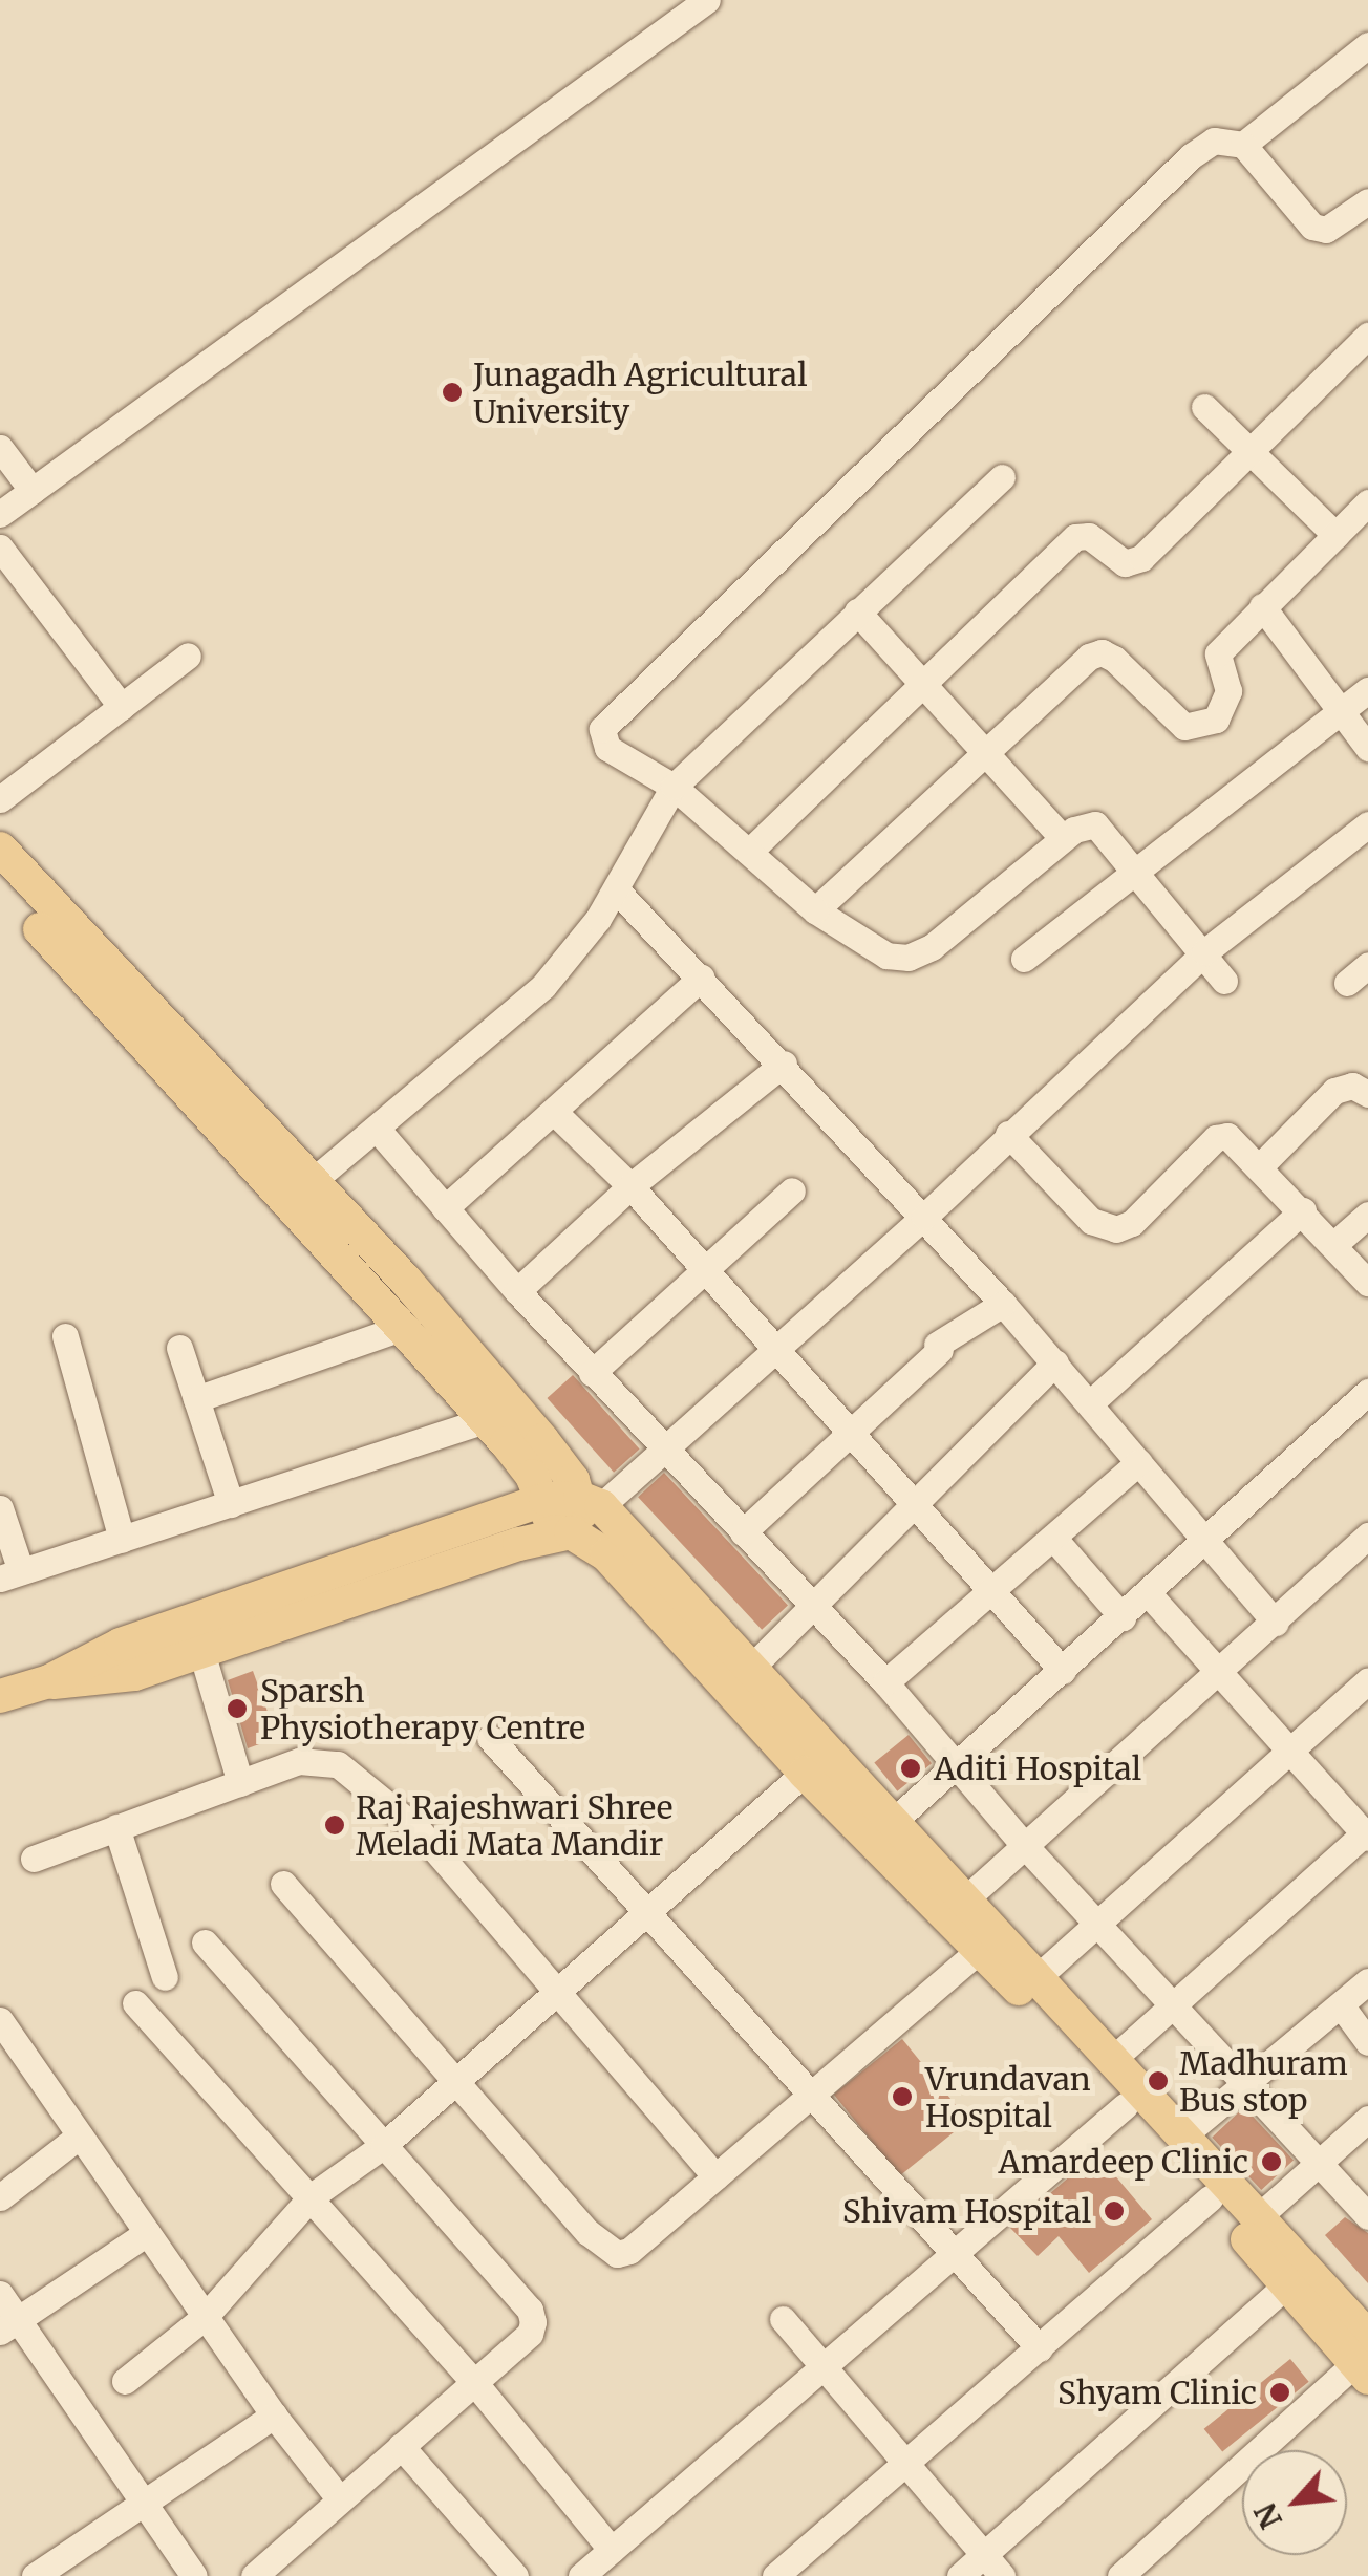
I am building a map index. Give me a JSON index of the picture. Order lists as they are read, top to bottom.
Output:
{
  "places": [
    "Junagadh Agricultural University",
    "Sparsh Physiotherapy Centre",
    "Aditi Hospital",
    "Raj Rajeshwari Shree Meladi Mata Mandir",
    "Madhuram Bus stop",
    "Vrundavan Hospital",
    "Amardeep Clinic",
    "Shivam Hospital",
    "Shyam Clinic"
  ],
  "north": "bottom left"
}
